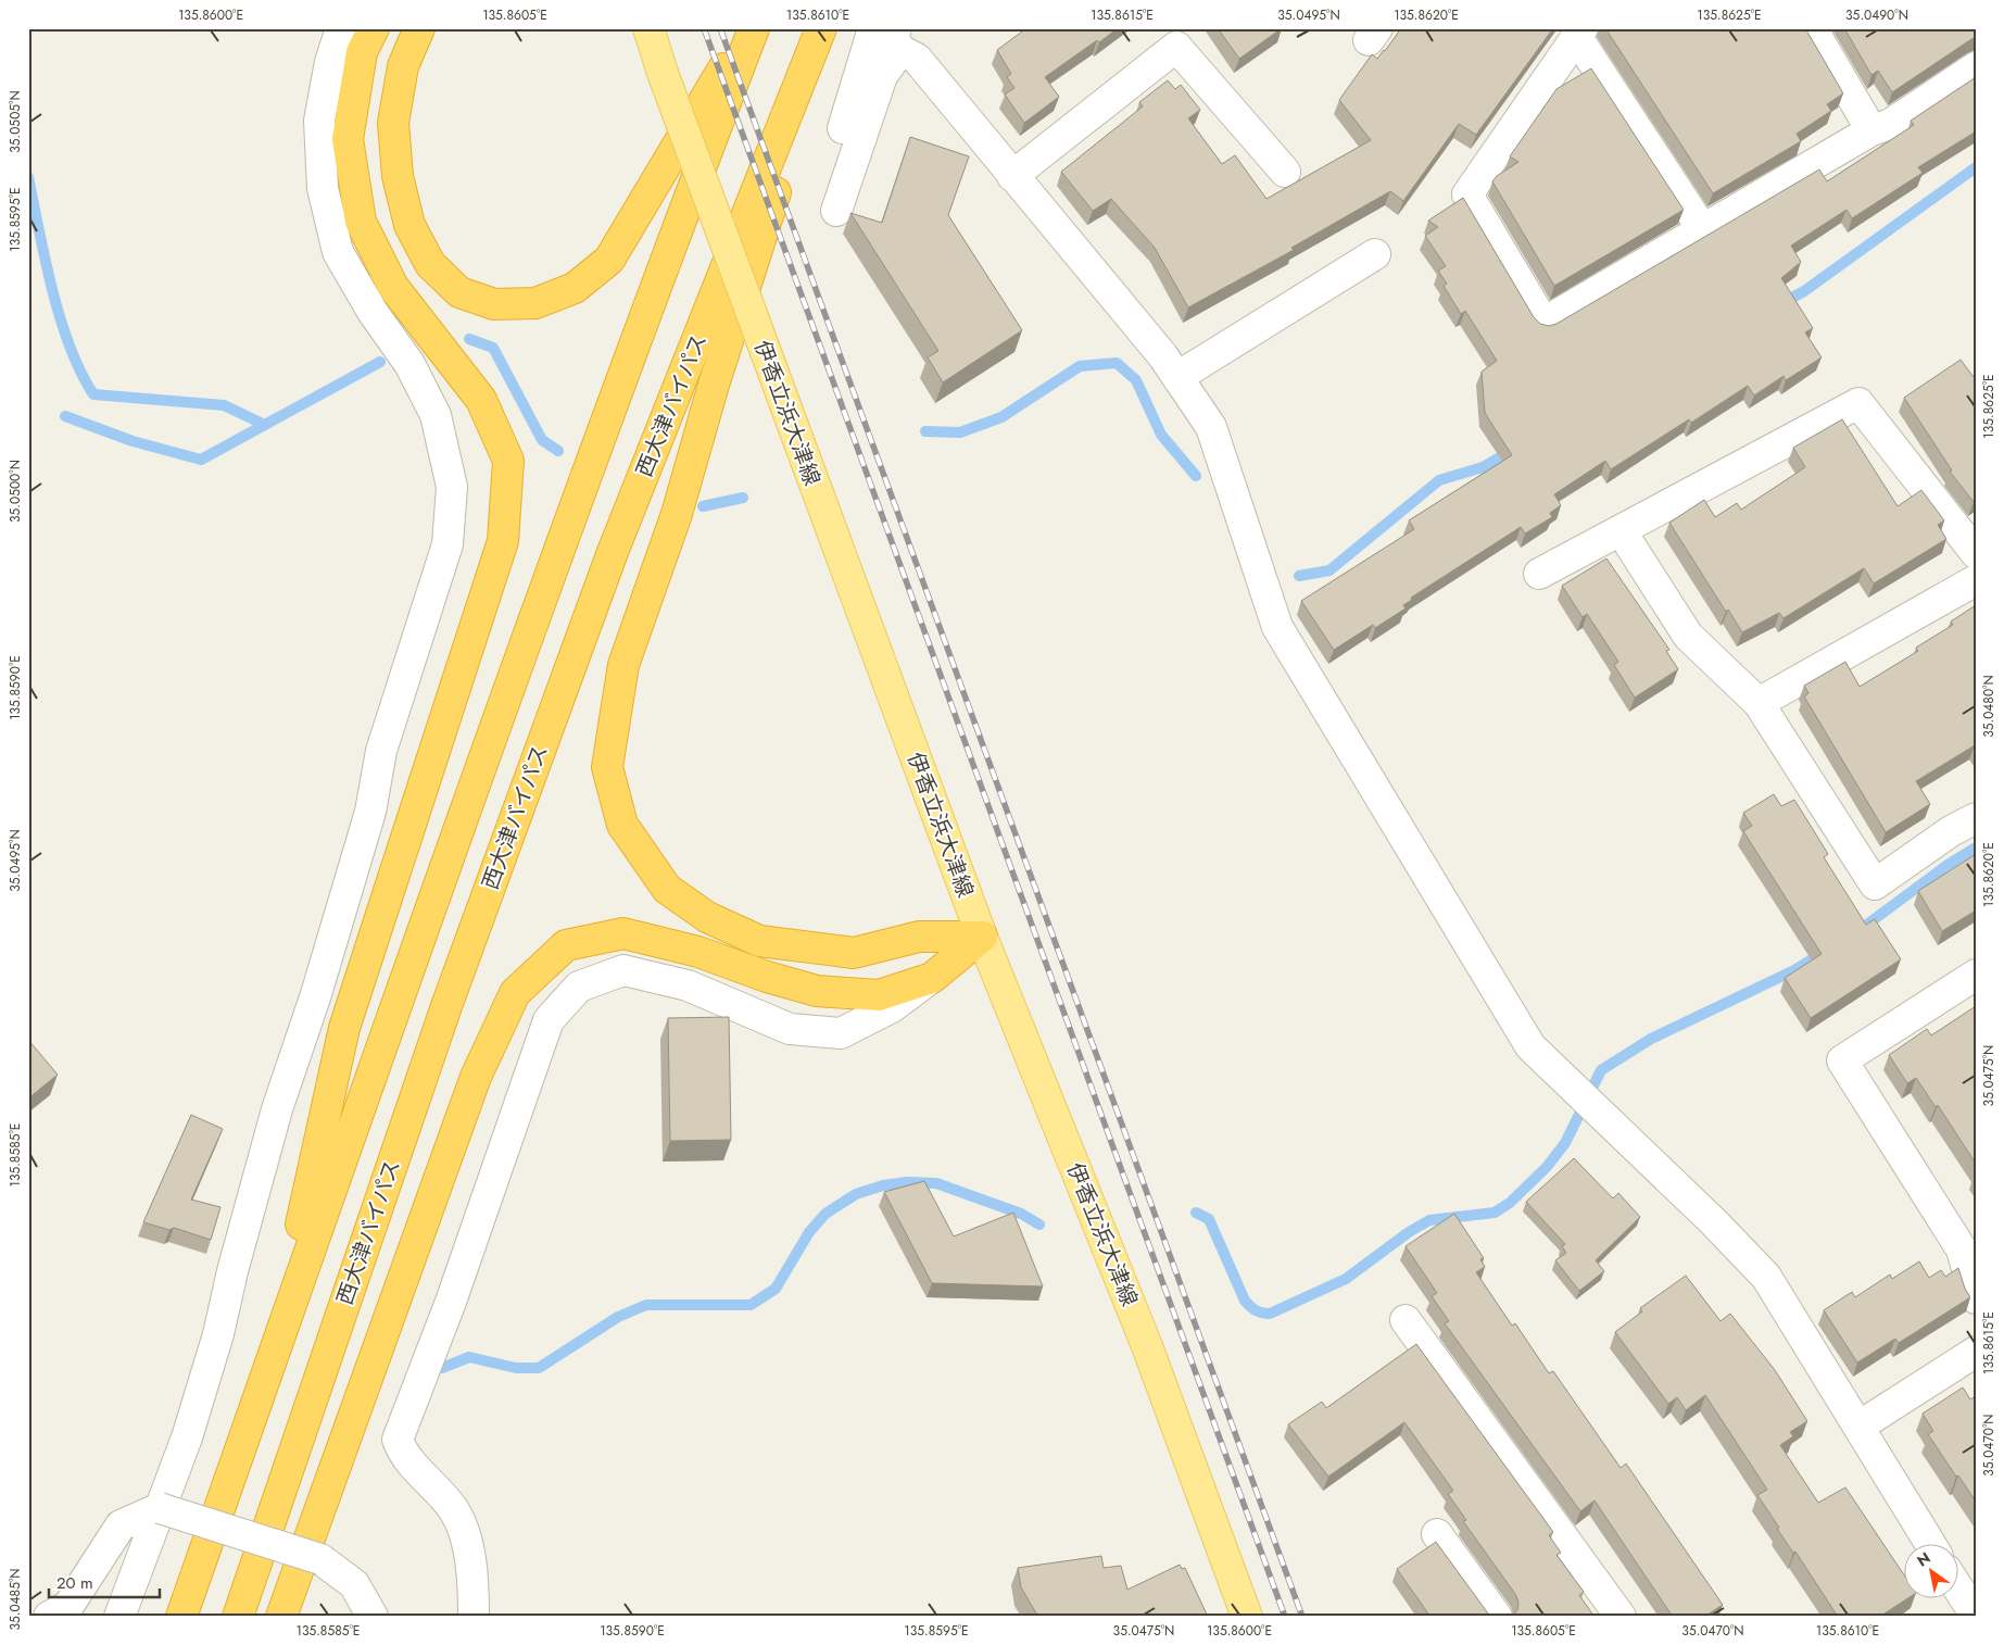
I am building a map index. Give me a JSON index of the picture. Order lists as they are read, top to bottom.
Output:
{
  "streets": {
    "highway": ["西大津バイパス"],
    "main road": ["伊香立浜大津線"]
  },
  "scale_bar": "20 m",
  "north": "top left",
  "coordinates": [
    "135.8600°E",
    "135.8605°E",
    "135.8610°E",
    "135.8615°E",
    "35.0495°N",
    "135.8620°E",
    "135.8625°E",
    "35.0490°N",
    "35.0505°N",
    "135.8595°E",
    "35.0500°N",
    "135.8590°E",
    "35.0480°N",
    "35.0475°N",
    "135.8585°E",
    "35.0470°N",
    "35.0485°N"
  ]
}
